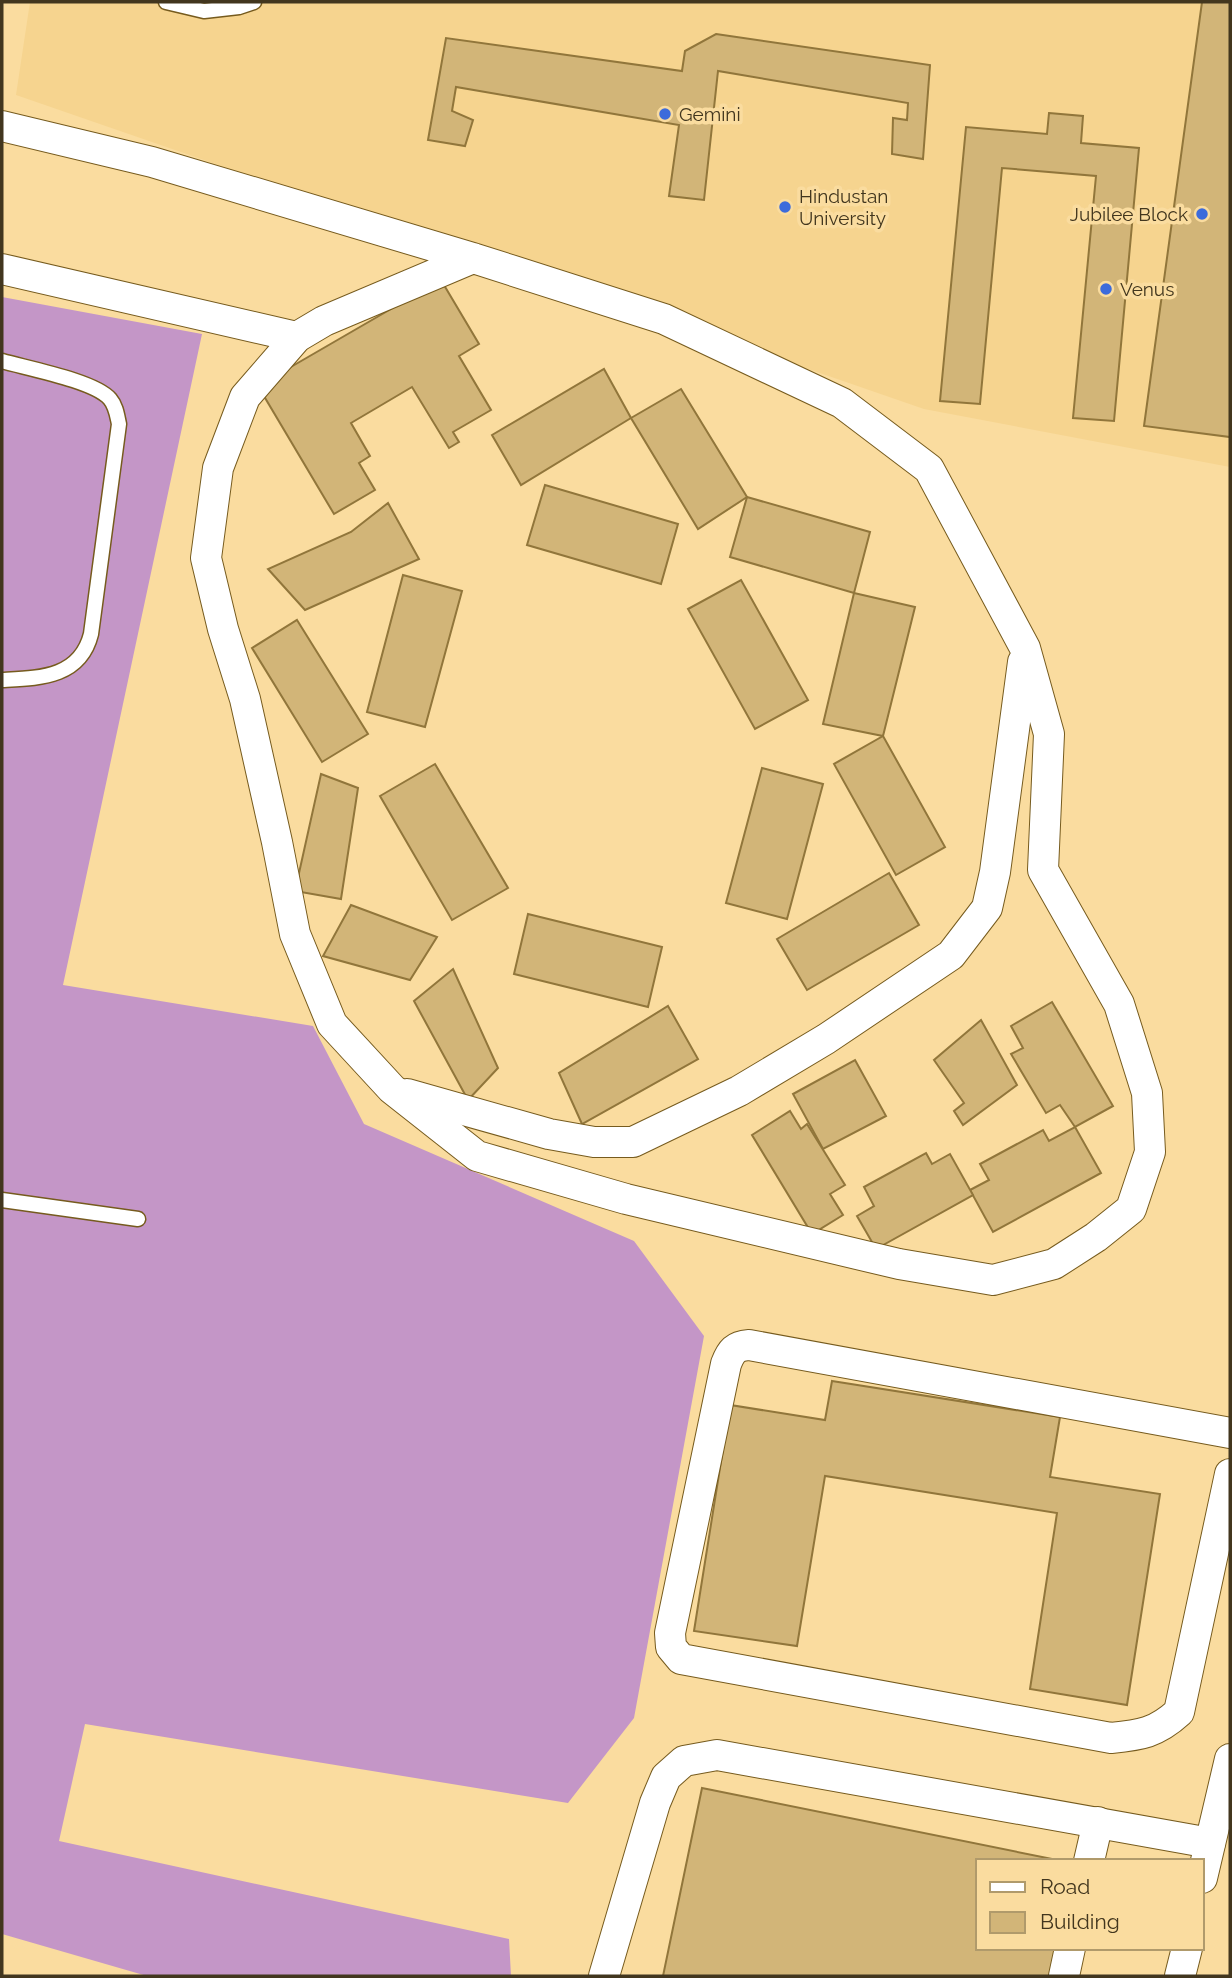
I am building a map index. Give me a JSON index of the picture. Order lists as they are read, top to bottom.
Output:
{
  "places": [
    "Gemini",
    "Hindustan University",
    "Jubilee Block",
    "Venus"
  ],
  "legend": ["Road", "Building"]
}
